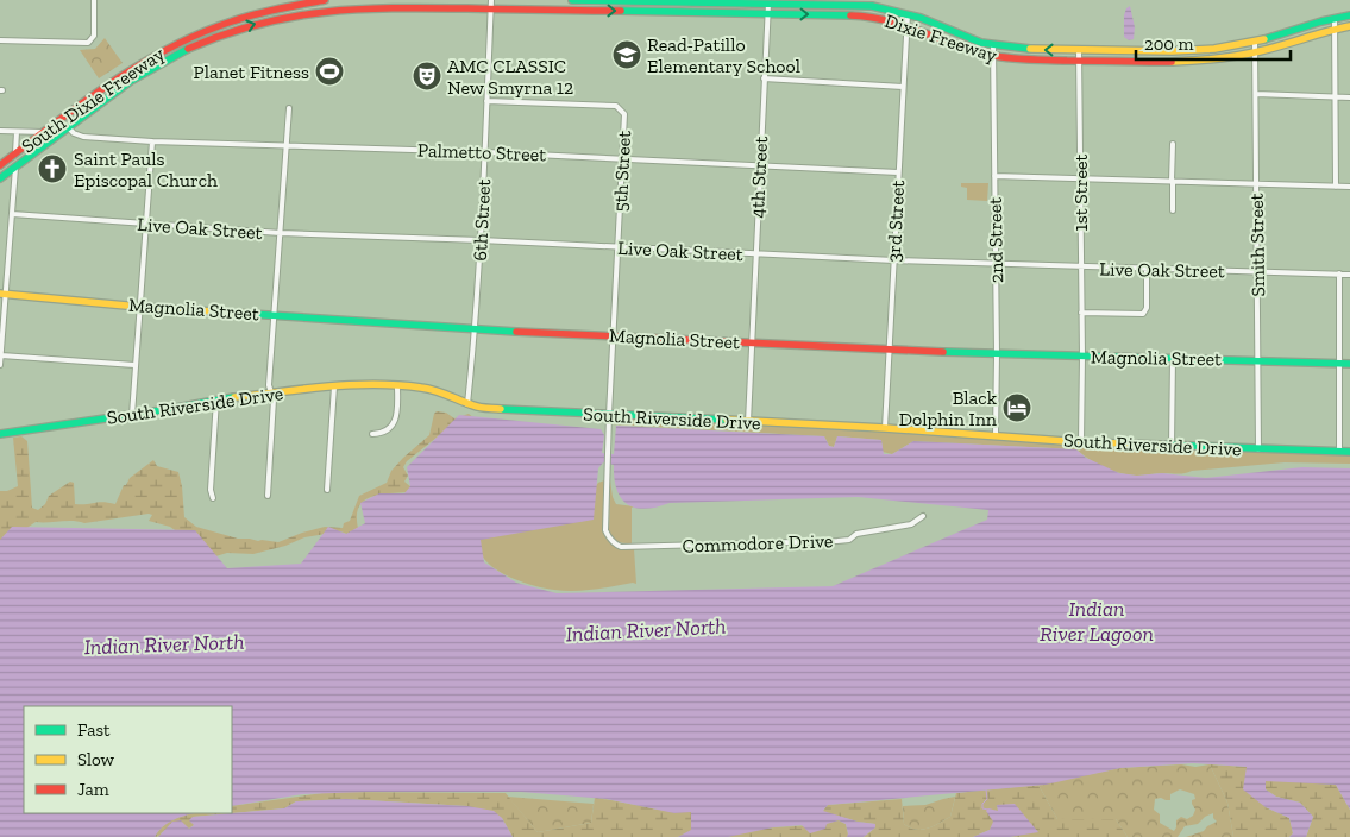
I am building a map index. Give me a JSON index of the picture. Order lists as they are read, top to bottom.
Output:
{
  "streets": {
    "street": [
      "Dixie Freeway",
      "South Dixie Freeway",
      "Palmetto Street",
      "5th Street",
      "4th Street",
      "1st Street",
      "6th Street",
      "3rd Street",
      "Live Oak Street",
      "2nd Street",
      "Smith Street",
      "Magnolia Street",
      "South Riverside Drive",
      "Commodore Drive"
    ]
  },
  "crossings": [
    ["Dixie Freeway", "South Dixie Freeway"],
    ["Dixie Freeway", "4th Street"],
    ["Dixie Freeway", "1st Street"],
    ["Dixie Freeway", "6th Street"],
    ["Dixie Freeway", "3rd Street"],
    ["Dixie Freeway", "2nd Street"],
    ["Dixie Freeway", "Smith Street"],
    ["South Dixie Freeway", "Palmetto Street"],
    ["South Dixie Freeway", "6th Street"],
    ["Palmetto Street", "5th Street"],
    ["Palmetto Street", "4th Street"],
    ["Palmetto Street", "6th Street"],
    ["Palmetto Street", "3rd Street"],
    ["5th Street", "6th Street"],
    ["5th Street", "Live Oak Street"],
    ["5th Street", "Magnolia Street"],
    ["5th Street", "South Riverside Drive"],
    ["5th Street", "Commodore Drive"],
    ["4th Street", "Live Oak Street"],
    ["4th Street", "Magnolia Street"],
    ["4th Street", "South Riverside Drive"],
    ["1st Street", "Live Oak Street"],
    ["1st Street", "Magnolia Street"],
    ["1st Street", "South Riverside Drive"],
    ["6th Street", "Live Oak Street"],
    ["6th Street", "Magnolia Street"],
    ["6th Street", "South Riverside Drive"],
    ["3rd Street", "Live Oak Street"],
    ["3rd Street", "Magnolia Street"],
    ["3rd Street", "South Riverside Drive"],
    ["Live Oak Street", "2nd Street"],
    ["Live Oak Street", "Smith Street"],
    ["2nd Street", "Magnolia Street"],
    ["2nd Street", "South Riverside Drive"],
    ["Smith Street", "Magnolia Street"],
    ["Smith Street", "South Riverside Drive"]
  ],
  "water": ["Indian River Lagoon", "Indian River North"],
  "places": {
    "school or university": ["Read-Patillo Elementary School"],
    "sports": ["Planet Fitness"],
    "theatre": ["AMC CLASSIC New Smyrna 12"],
    "church": ["Saint Pauls Episcopal Church"],
    "hotel": ["Black Dolphin Inn"]
  },
  "legend": ["Fast", "Slow", "Jam"],
  "scale_bar": "200 m"
}
